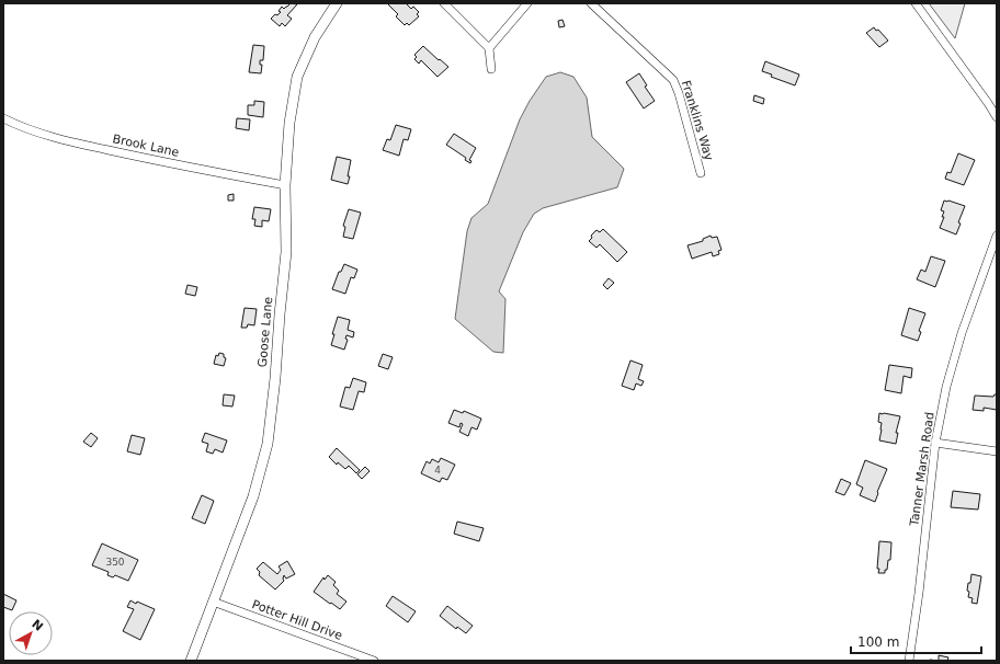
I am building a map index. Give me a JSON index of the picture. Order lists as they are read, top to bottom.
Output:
{
  "streets": {
    "street": [
      "Franklins Way",
      "Brook Lane",
      "Goose Lane",
      "Tanner Marsh Road",
      "Potter Hill Drive"
    ]
  },
  "crossings": [
    ["Brook Lane", "Goose Lane"],
    ["Goose Lane", "Potter Hill Drive"]
  ],
  "house_numbers": ["4", "350"],
  "scale_bar": "100 m",
  "north": "top right"
}
